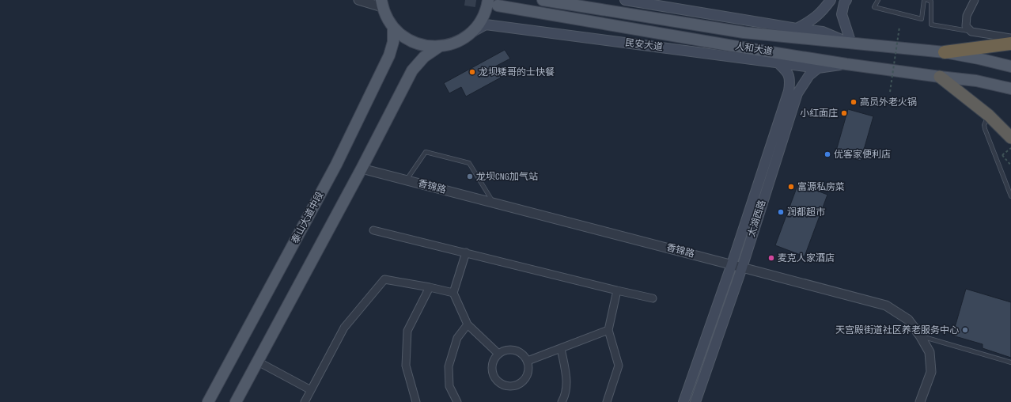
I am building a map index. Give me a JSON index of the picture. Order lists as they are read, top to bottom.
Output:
{
  "streets": {
    "main road": [
      "民安大道",
      "人和大道",
      "泰山大道中段",
      "太湖西路"
    ],
    "street": ["香锦路"]
  },
  "crossings": [
    ["民安大道", "太湖西路"],
    ["香锦路", "太湖西路"]
  ],
  "places": [
    "龙坝矮哥的士快餐",
    "高员外老火锅",
    "小红面庄",
    "优客家便利店",
    "龙坝CNG加气站",
    "富源私房菜",
    "润都超市",
    "麦克人家酒店",
    "天宫殿街道社区养老服务中心"
  ]
}
